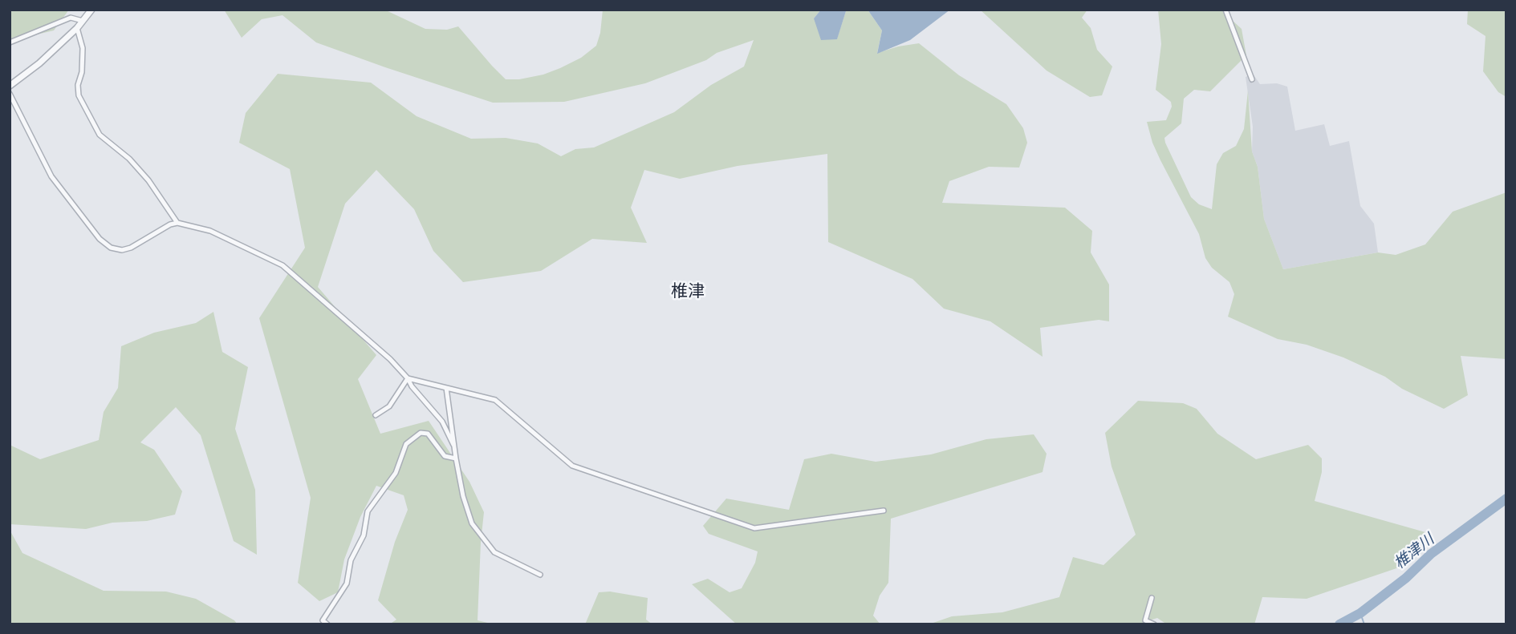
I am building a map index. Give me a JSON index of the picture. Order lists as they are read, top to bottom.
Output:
{
  "districts": ["椎津"],
  "water": ["椎津川"]
}
